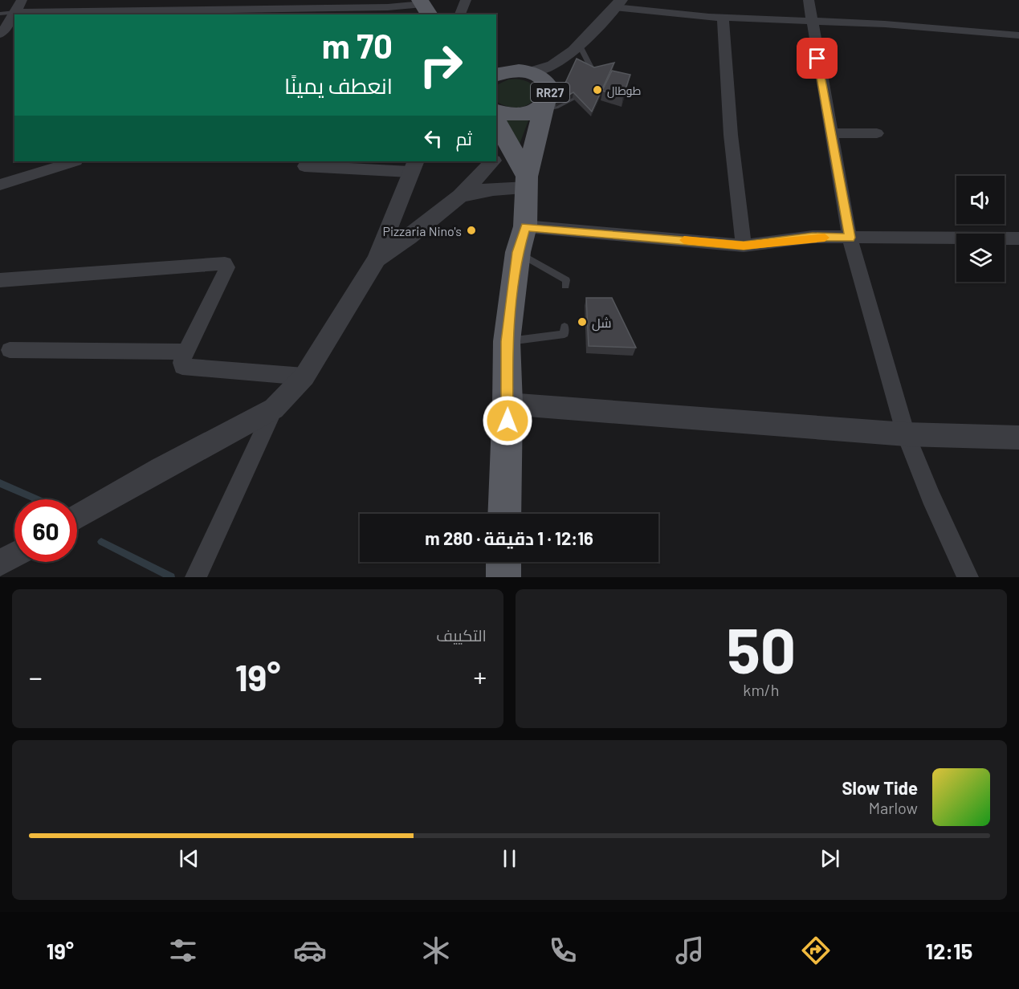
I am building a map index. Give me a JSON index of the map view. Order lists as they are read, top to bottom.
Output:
{
  "streets": {
    "main road": ["RR27"]
  },
  "places": ["طوطال", "Pizzaria Nino's", "شل"],
  "page": {
    "turn": ["70 m", "انعطف يمينًا"],
    "then": "ثم",
    "limit": "60",
    "trip": "12:16 · 1 دقيقة · 280 m",
    "tile": [
      ["50", "km/h"],
      "التكييف"
    ],
    "heat": ["−", "19°", "+"],
    "song": ["Slow Tide", "Marlow"],
    "tabs": ["12:15", "19°"]
  }
}
